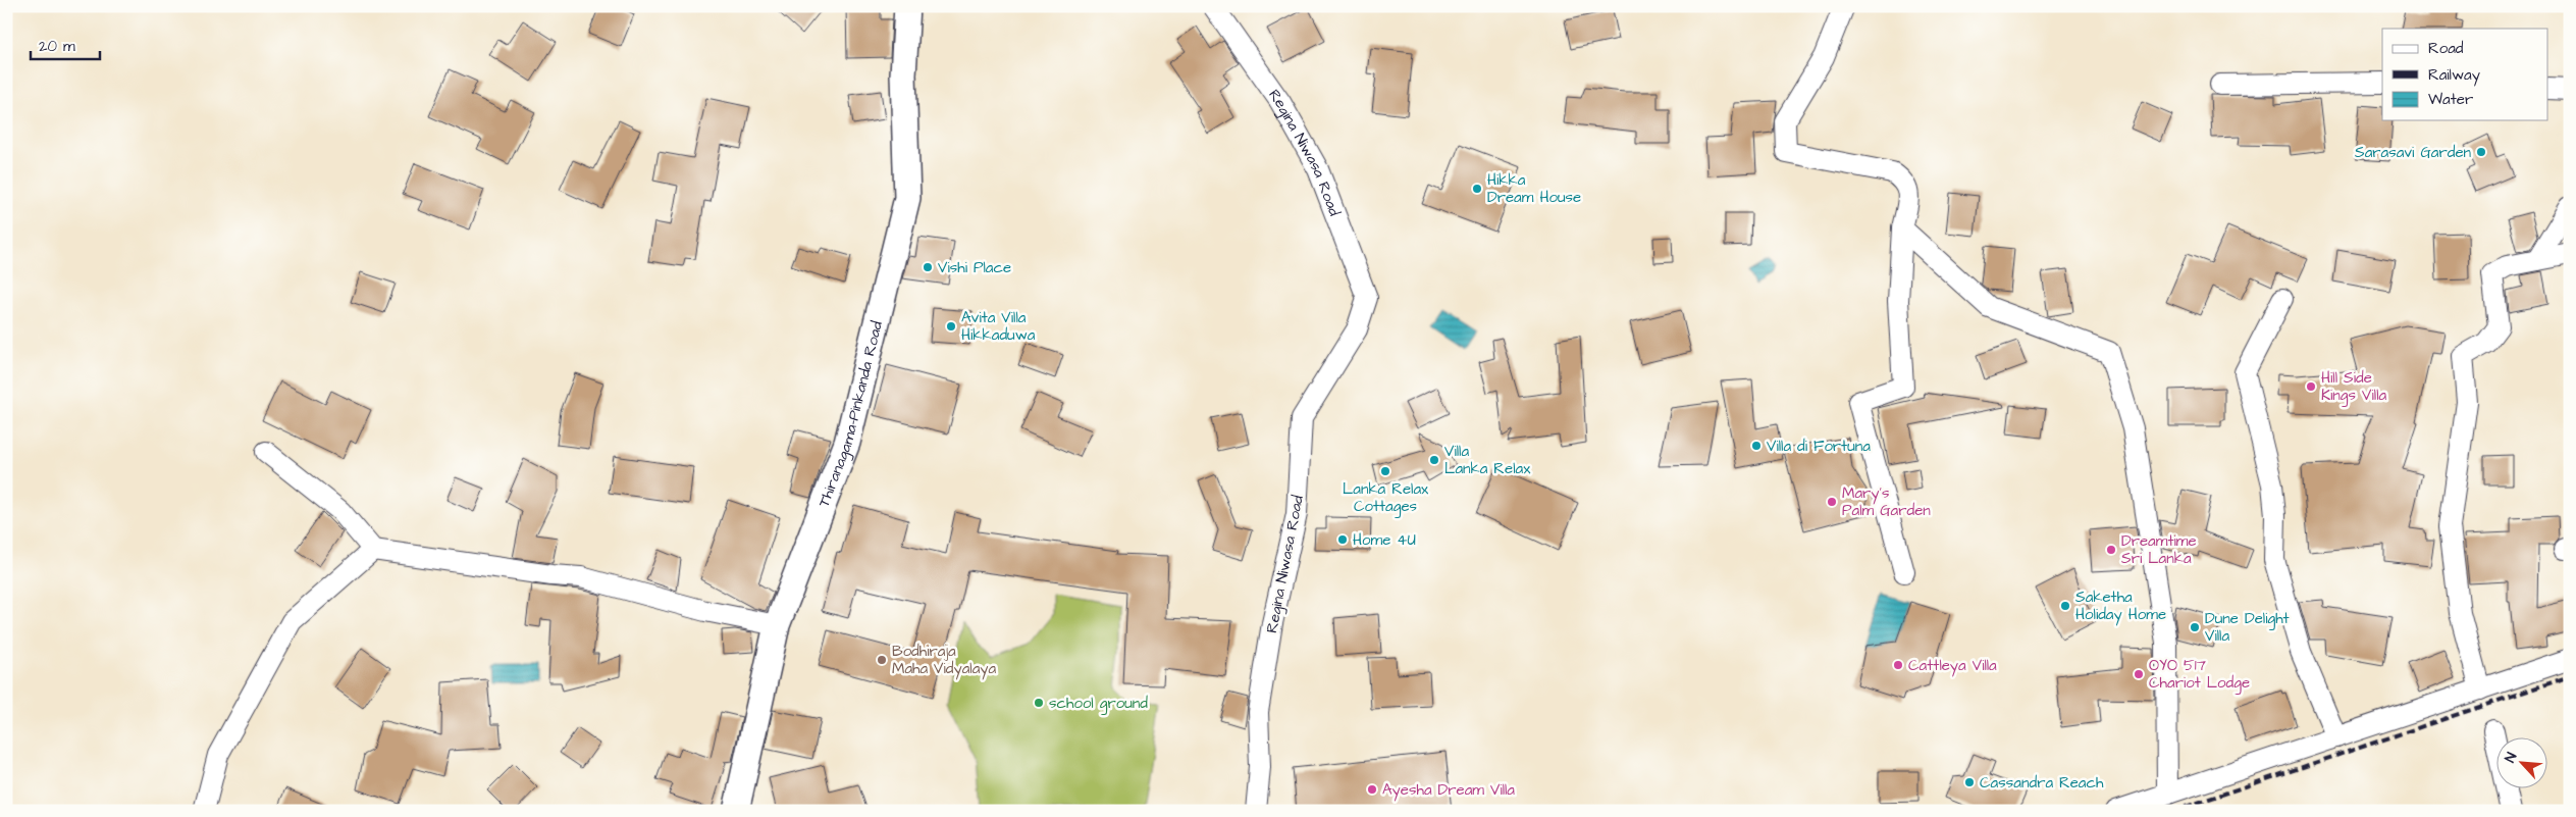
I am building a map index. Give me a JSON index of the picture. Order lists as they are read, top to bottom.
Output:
{
  "streets": {
    "street": ["Regina Niwasa Road", "Thiranagama-Pinkanda Road"]
  },
  "places": [
    "Sarasavi Garden",
    "Hikka Dream House",
    "Vishi Place",
    "Avita Villa Hikkaduwa",
    "Hill Side Kings Villa",
    "Villa di Fortuna",
    "Villa Lanka Relax",
    "Lanka Relax Cottages",
    "Mary's Palm Garden",
    "Home 4U",
    "Dreamtime Sri Lanka",
    "Saketha Holiday Home",
    "Dune Delight Villa",
    "Bodhiraja Maha Vidyalaya",
    "Cattleya Villa",
    "OYO 517 Chariot Lodge",
    "school ground",
    "Cassandra Reach",
    "Ayesha Dream Villa"
  ],
  "legend": ["Road", "Railway", "Water"],
  "scale_bar": "20 m",
  "north": "top left"
}
